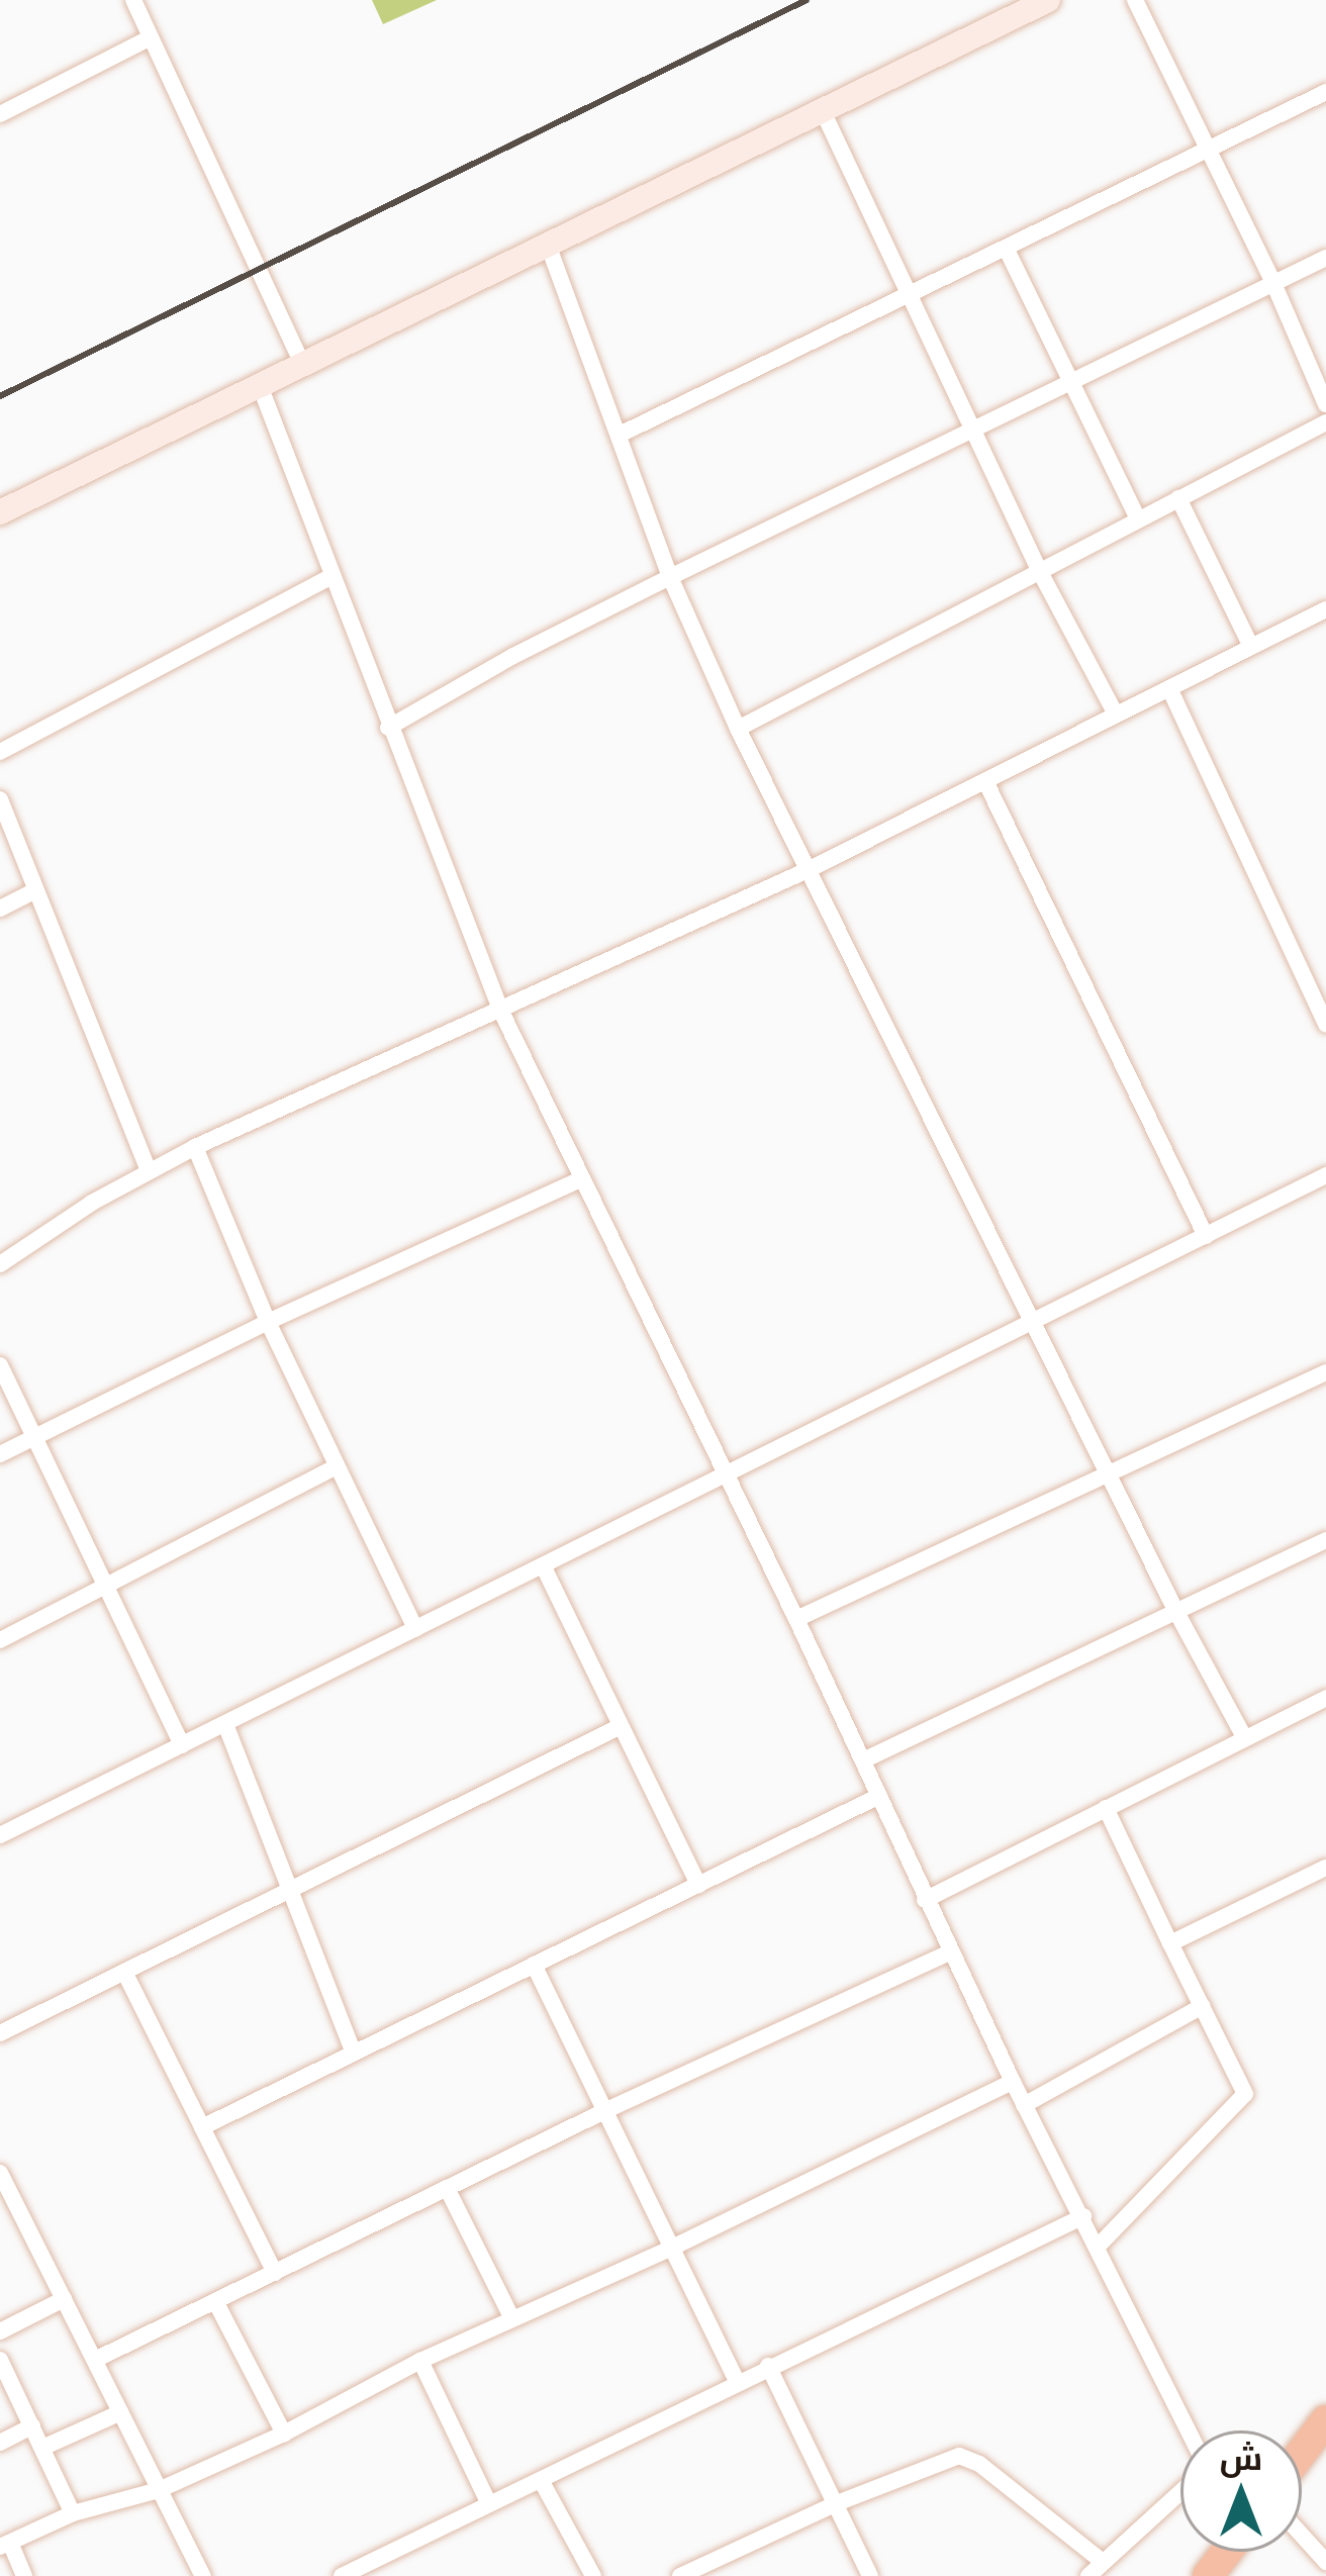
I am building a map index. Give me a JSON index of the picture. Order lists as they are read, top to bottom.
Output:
{
  "north": "top"
}
